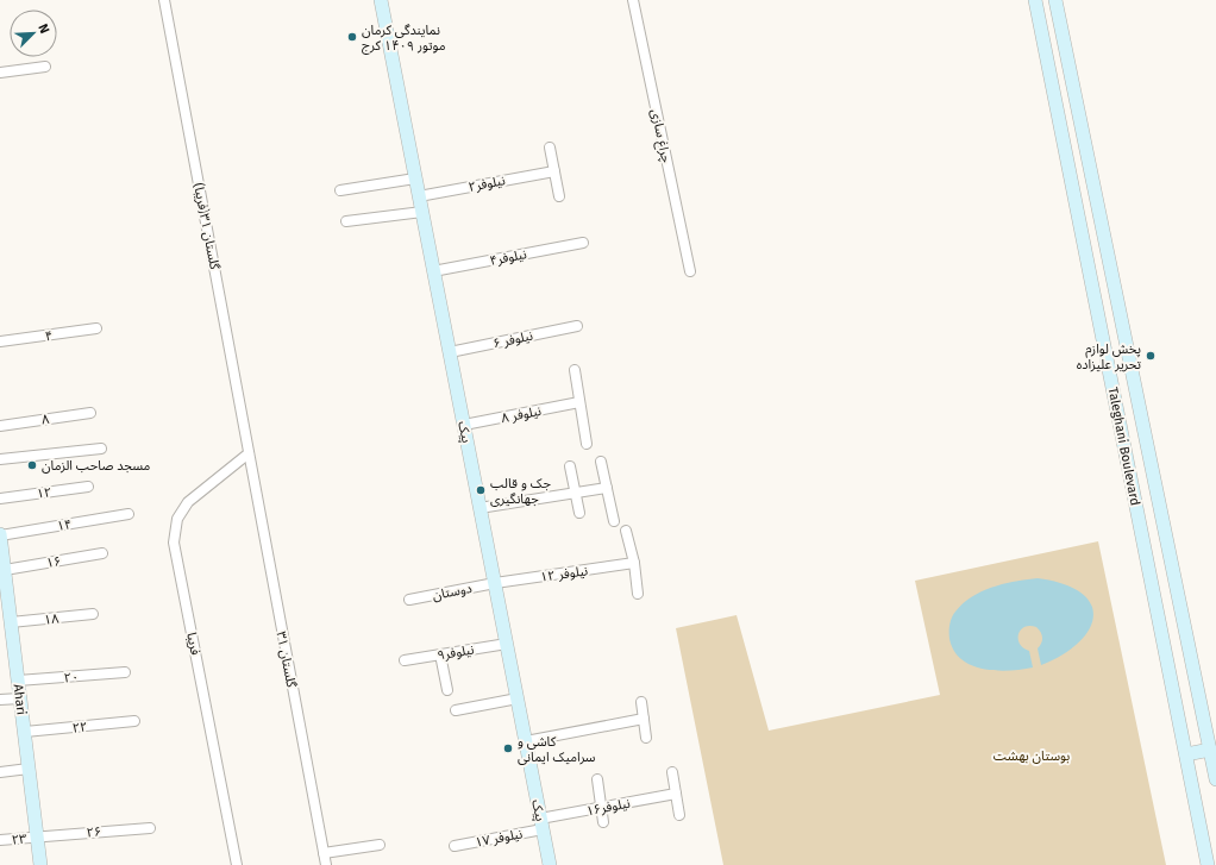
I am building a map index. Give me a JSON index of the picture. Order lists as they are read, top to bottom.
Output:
{
  "streets": {
    "street": [
      "چراغ سازی",
      "نیلوفر۲",
      "گلستان ۳۱(فریبا)",
      "نیلوفر۴",
      "۴",
      "نیلوفر ۶",
      "نیلوفر ۸",
      "۸",
      "پیک",
      "Taleghani Boulevard",
      "۱۲",
      "۱۴",
      "۱۶",
      "نیلوفر ۱۲",
      "دوستان",
      "۱۸",
      "فریبا",
      "نیلوفر۹",
      "گلستان ۳۱",
      "۲۰",
      "Ahari",
      "۲۲",
      "نیلوفر۱۶",
      "۲۶",
      "نیلوفر ۱۷",
      "۲۳"
    ]
  },
  "crossings": [
    ["نیلوفر۲", "پیک"],
    ["گلستان ۳۱(فریبا)", "فریبا"],
    ["گلستان ۳۱(فریبا)", "گلستان ۳۱"],
    ["نیلوفر۴", "پیک"],
    ["نیلوفر ۶", "پیک"],
    ["نیلوفر ۸", "پیک"],
    ["پیک", "نیلوفر ۱۲"],
    ["پیک", "دوستان"],
    ["پیک", "نیلوفر۹"],
    ["پیک", "نیلوفر۱۶"],
    ["پیک", "نیلوفر ۱۷"],
    ["۱۴", "Ahari"],
    ["۱۶", "Ahari"],
    ["نیلوفر ۱۲", "دوستان"],
    ["۱۸", "Ahari"],
    ["فریبا", "گلستان ۳۱"],
    ["۲۰", "Ahari"],
    ["Ahari", "۲۲"],
    ["Ahari", "۲۶"],
    ["Ahari", "۲۳"],
    ["نیلوفر۱۶", "نیلوفر ۱۷"],
    ["۲۶", "۲۳"]
  ],
  "parks": ["بوستان بهشت"],
  "places": [
    "نمایندگی کرمان موتور ۱۴۰۹ کرج",
    "پخش لوازم تحریر علیزاده",
    "مسجد صاحب الزمان",
    "جک و قالب جهانگیری",
    "کاشی و سرامیک ایمانی"
  ],
  "north": "top right"
}
